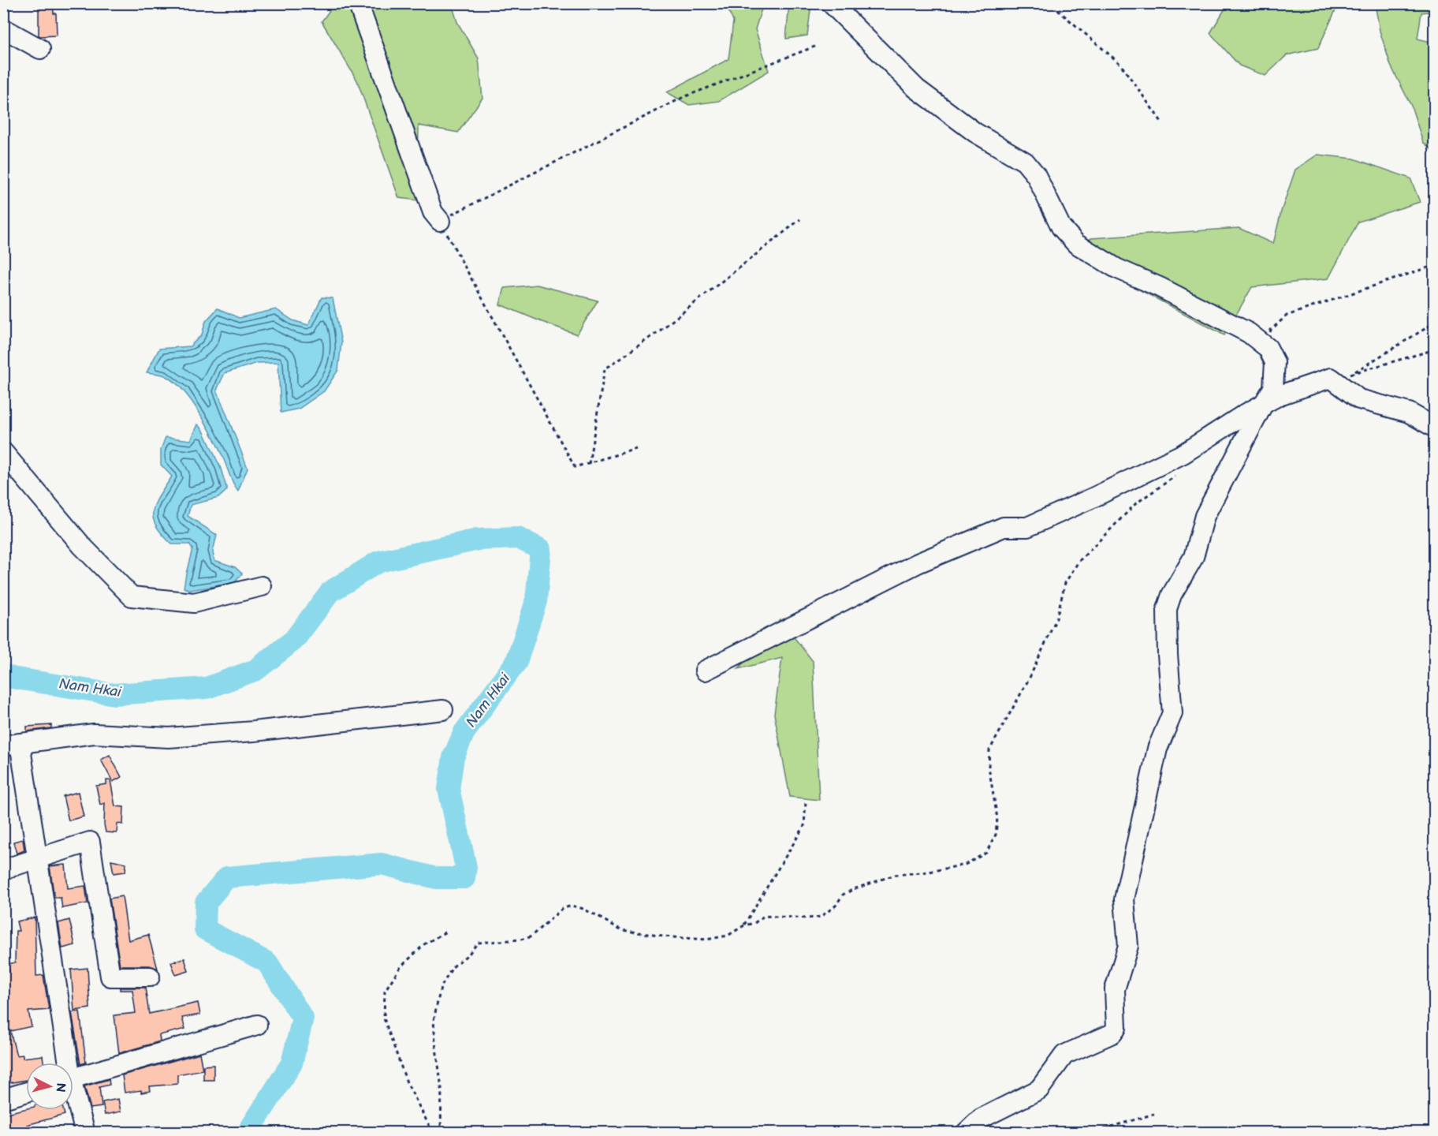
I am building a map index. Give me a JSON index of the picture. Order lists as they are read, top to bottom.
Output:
{
  "water": ["Nam Hkai"],
  "north": "right"
}
